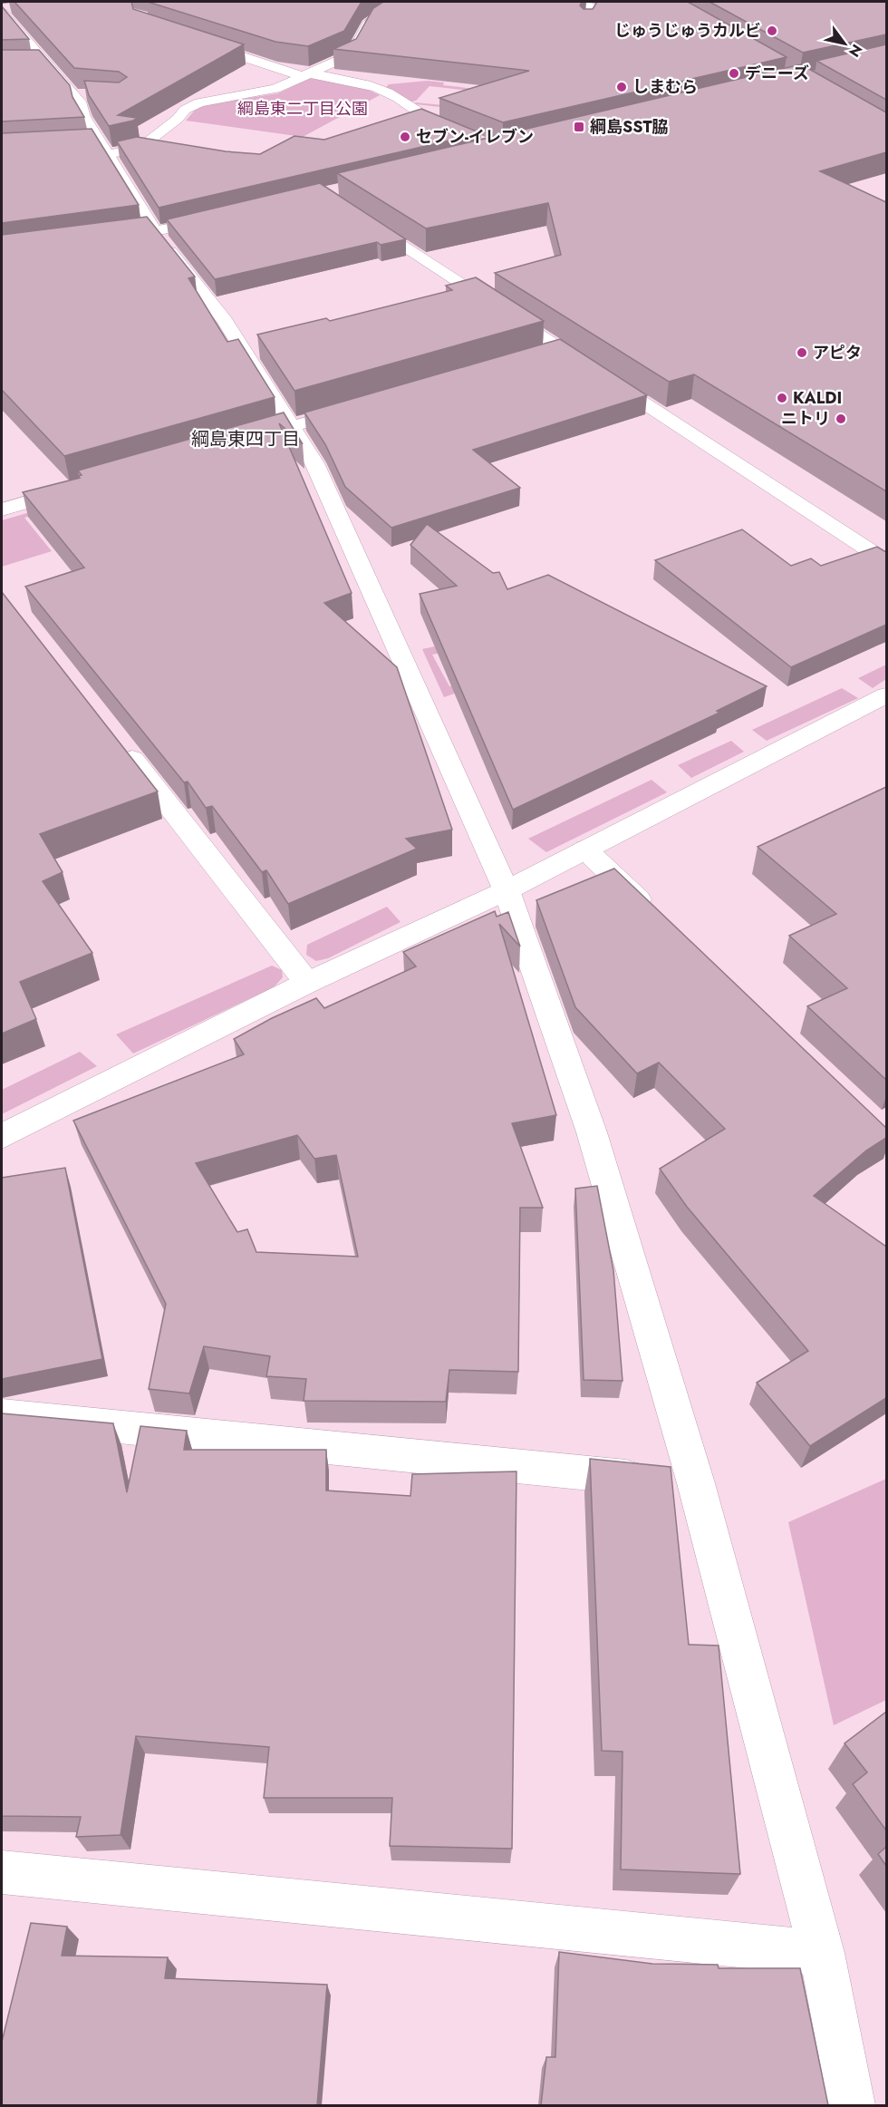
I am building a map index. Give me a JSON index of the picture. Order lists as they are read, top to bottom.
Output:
{
  "districts": ["綱島東四丁目"],
  "parks": ["綱島東二丁目公園"],
  "places": {
    "other": [
      "じゅうじゅうカルビ",
      "デニーズ",
      "しまむら",
      "セブン-イレブン",
      "アピタ",
      "KALDI",
      "ニトリ"
    ],
    "transit": ["綱島SST脇"]
  },
  "north": "bottom right"
}
